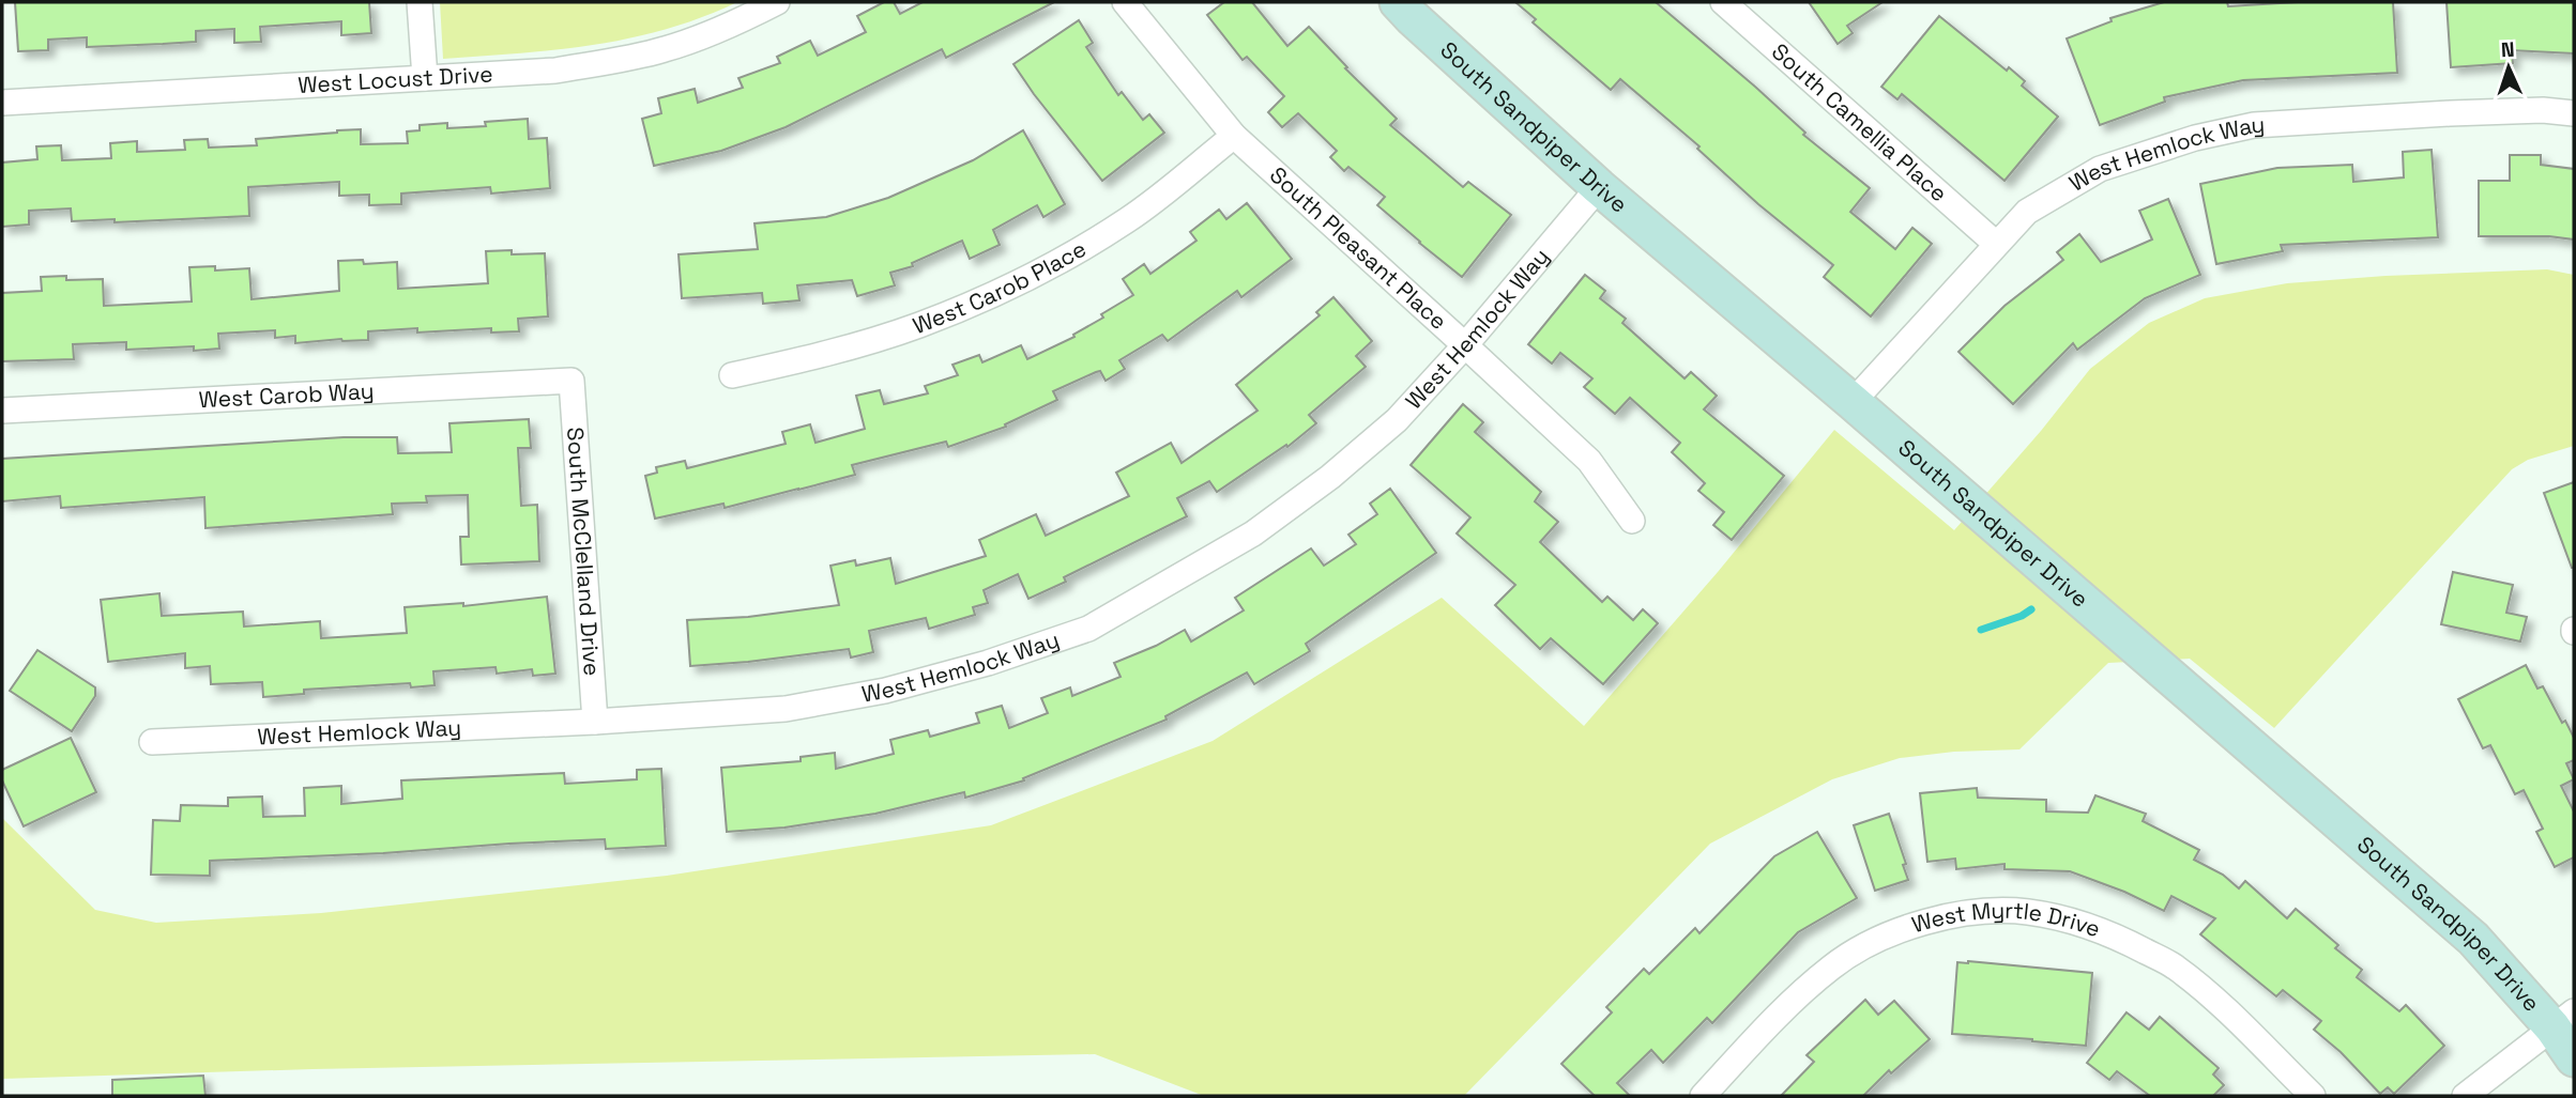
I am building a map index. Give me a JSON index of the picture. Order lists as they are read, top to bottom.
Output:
{
  "streets": {
    "street": [
      "West Locust Drive",
      "South Camellia Place",
      "South Sandpiper Drive",
      "West Hemlock Way",
      "South Pleasant Place",
      "West Carob Place",
      "West Carob Way",
      "South McClelland Drive",
      "West Myrtle Drive"
    ]
  },
  "crossings": [
    ["South Camellia Place", "West Hemlock Way"],
    ["South Sandpiper Drive", "West Hemlock Way"],
    ["West Hemlock Way", "South Pleasant Place"],
    ["West Hemlock Way", "South McClelland Drive"],
    ["South Pleasant Place", "West Carob Place"],
    ["West Carob Way", "South McClelland Drive"]
  ],
  "north": "top"
}
